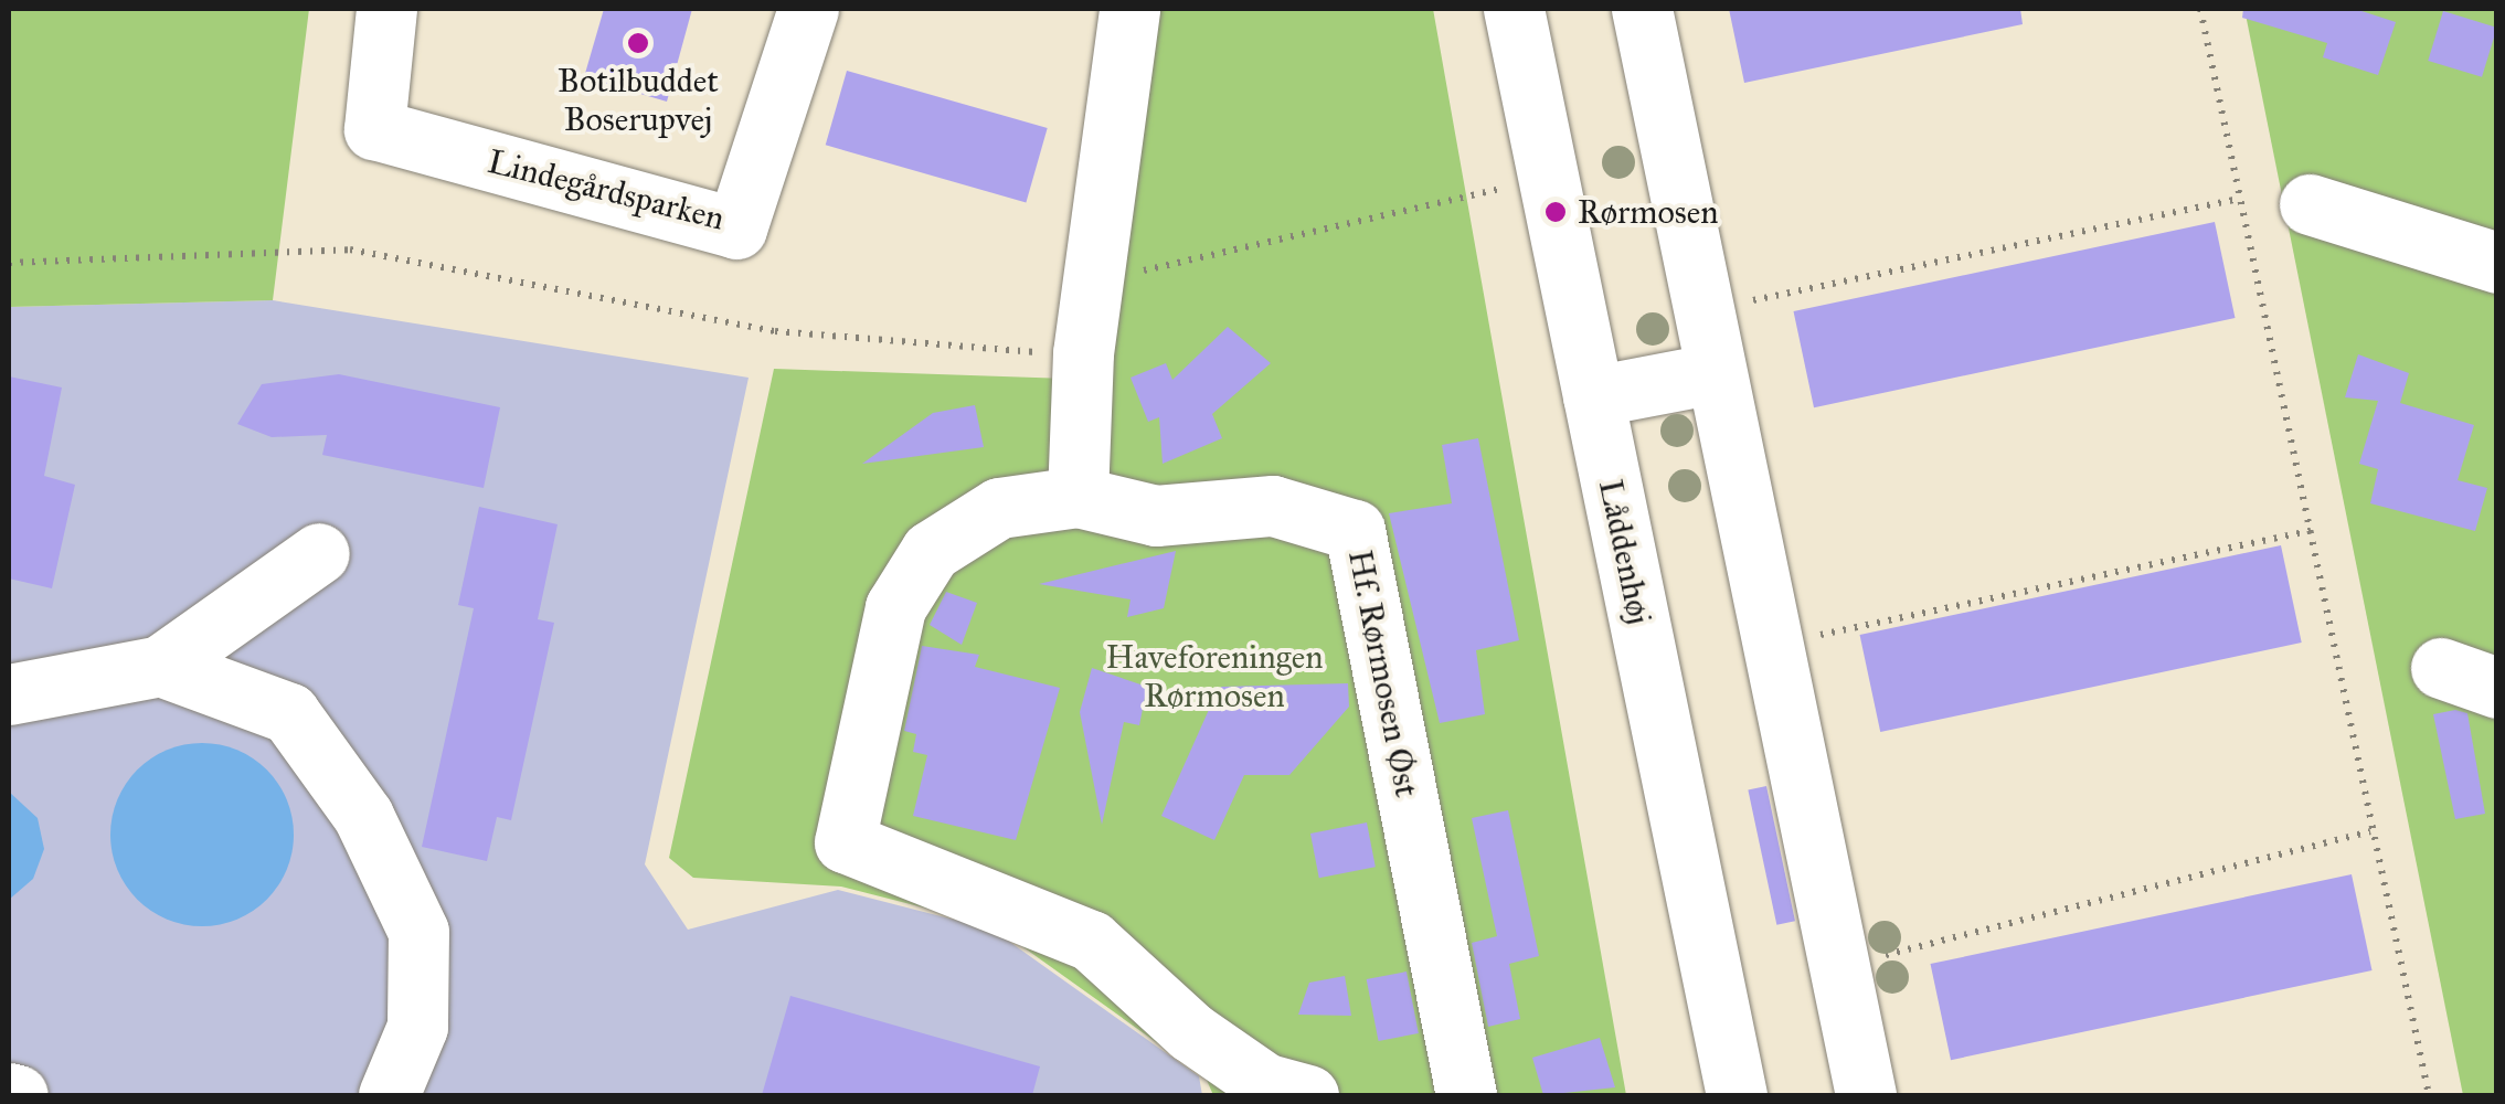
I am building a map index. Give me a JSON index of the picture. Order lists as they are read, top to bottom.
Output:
{
  "streets": {
    "street": ["Lindegårdsparken", "Låddenhøj", "Hf. Rørmosen Øst"]
  },
  "parks": ["Haveforeningen Rørmosen"],
  "places": ["Botilbuddet Boserupvej", "Rørmosen"]
}
